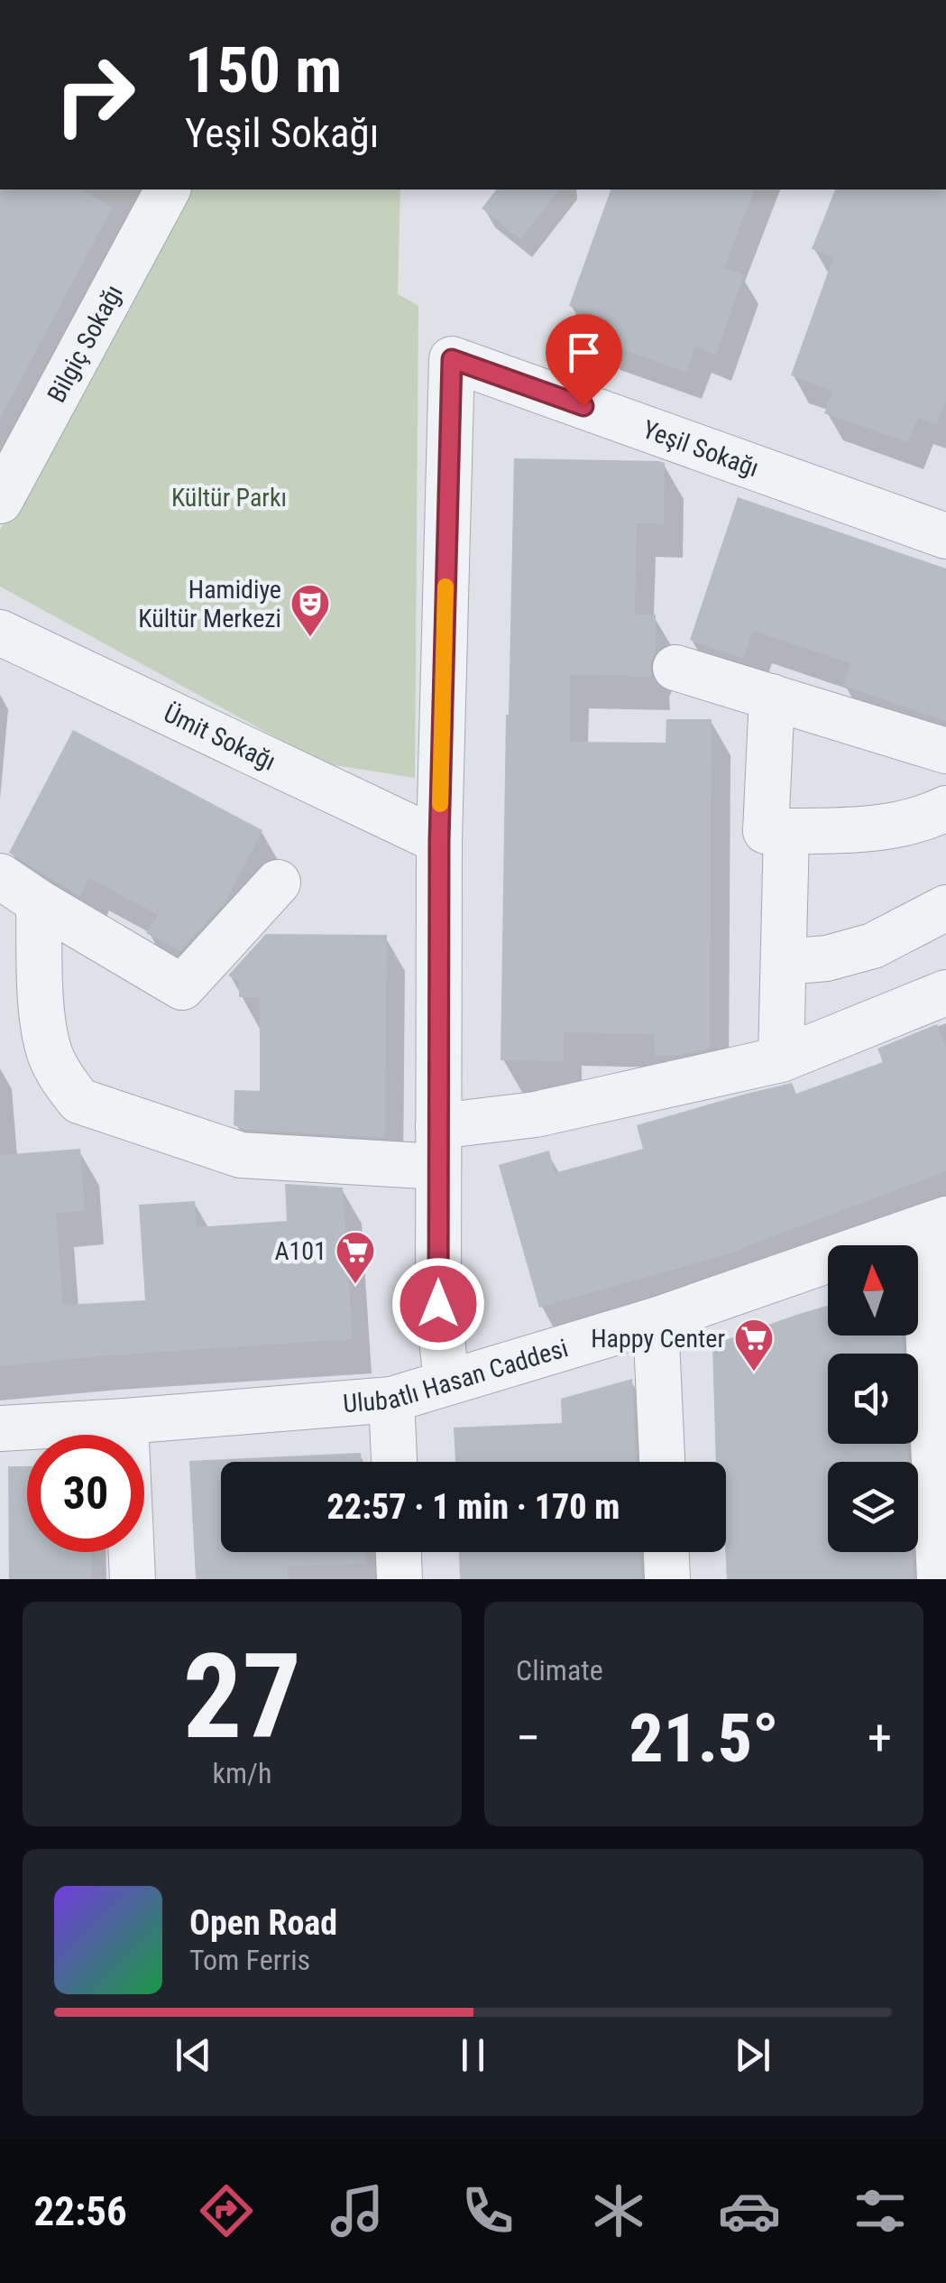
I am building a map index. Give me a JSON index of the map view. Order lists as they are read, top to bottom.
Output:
{
  "streets": {
    "street": [
      "Bilgiç Sokağı",
      "Yeşil Sokağı",
      "Ümit Sokağı",
      "Ulubatlı Hasan Caddesi"
    ]
  },
  "crossings": [
    ["Yeşil Sokağı", "Ümit Sokağı"],
    ["Yeşil Sokağı", "Ulubatlı Hasan Caddesi"]
  ],
  "parks": ["Kültür Parkı"],
  "places": {
    "theatre": ["Hamidiye Kültür Merkezi"],
    "supermarket": ["A101", "Happy Center"]
  },
  "north": "top",
  "page": {
    "turn": ["150 m", "Yeşil Sokağı"],
    "limit": "30",
    "trip": "22:57 · 1 min · 170 m",
    "tile": [
      ["27", "km/h"],
      "Climate"
    ],
    "heat": ["−", "21.5°", "+"],
    "song": ["Open Road", "Tom Ferris"],
    "tabs": "22:56"
  }
}
